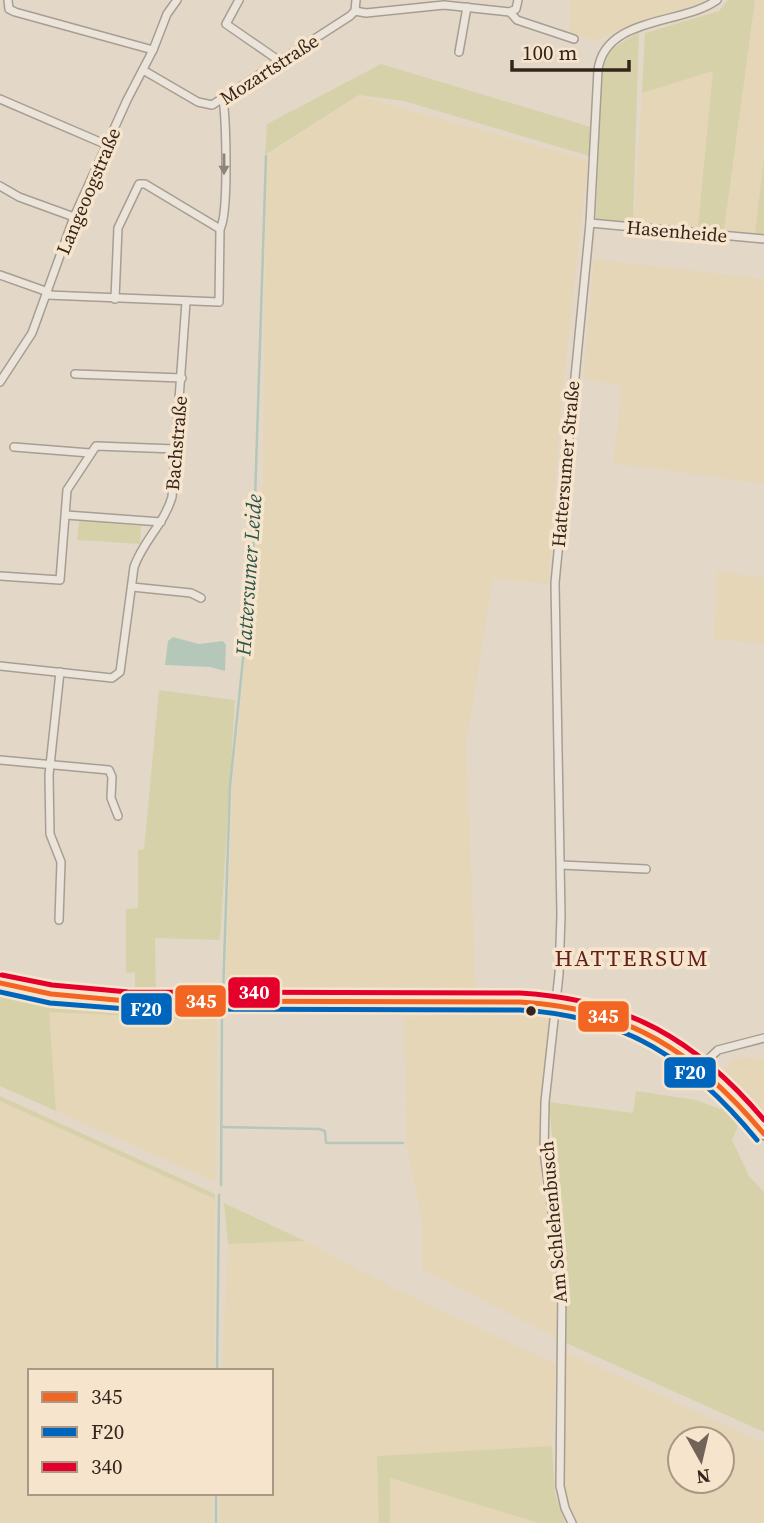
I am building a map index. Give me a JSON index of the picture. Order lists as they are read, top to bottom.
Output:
{
  "streets": {
    "street": [
      "Mozartstraße",
      "Langeoogstraße",
      "Hasenheide",
      "Bachstraße",
      "Hattersumer Straße",
      "Am Schlehenbusch"
    ]
  },
  "crossings": [
    ["Mozartstraße", "Langeoogstraße"],
    ["Hasenheide", "Hattersumer Straße"],
    ["Hattersumer Straße", "Am Schlehenbusch"]
  ],
  "districts": ["HATTERSUM"],
  "water": ["Hattersumer Leide"],
  "lines": ["transit line 340", "transit line 345", "transit line F20"],
  "legend": ["345", "F20", "340"],
  "scale_bar": "100 m",
  "north": "bottom"
}
